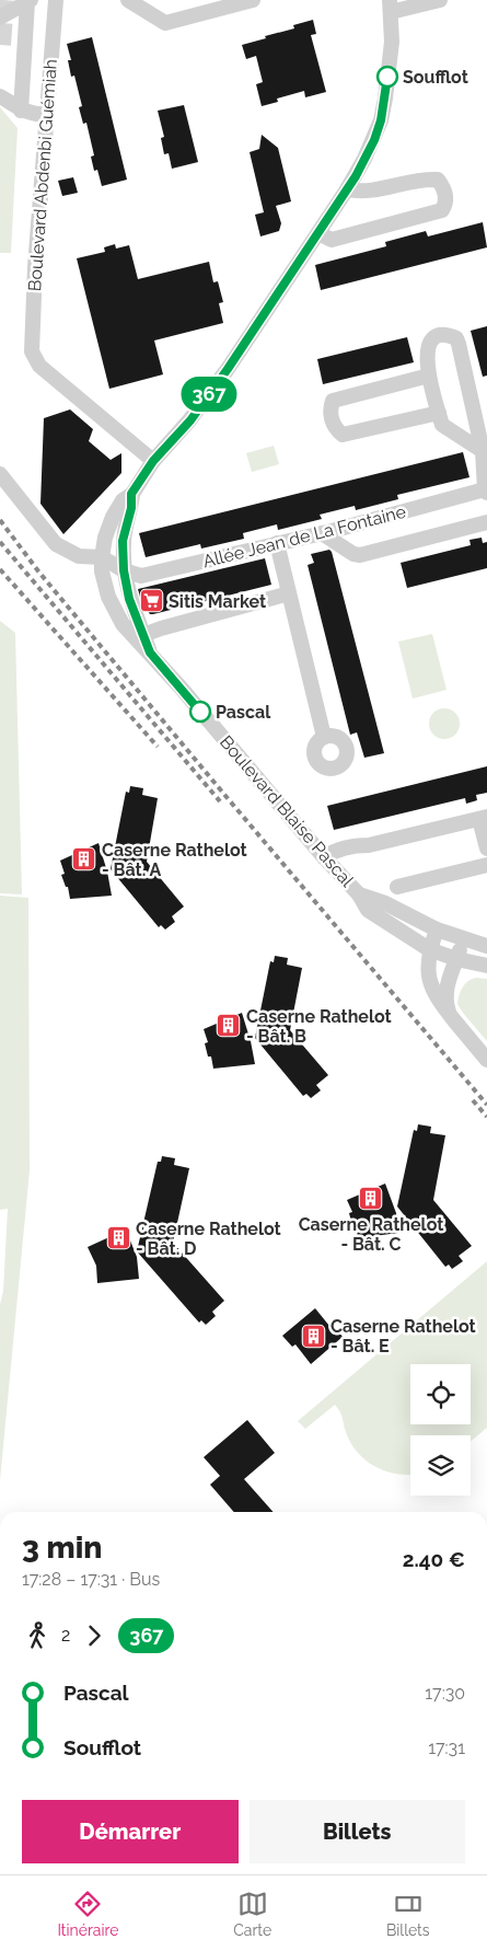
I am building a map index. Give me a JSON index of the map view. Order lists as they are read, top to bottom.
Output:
{
  "streets": {
    "street": ["Boulevard Abdenbi Guémiah", "Allée Jean de La Fontaine", "Boulevard Blaise Pascal"]
  },
  "crossings": [
    ["Boulevard Abdenbi Guémiah", "Boulevard Blaise Pascal"],
    ["Allée Jean de La Fontaine", "Boulevard Blaise Pascal"]
  ],
  "places": {
    "other": ["Soufflot", "Pascal"],
    "supermarket": ["Sitis Market"],
    "building": [
      "Caserne Rathelot - Bât. A",
      "Caserne Rathelot - Bât. B",
      "Caserne Rathelot - Bât. C",
      "Caserne Rathelot - Bât. D",
      "Caserne Rathelot - Bât. E"
    ]
  },
  "lines": ["bus line 367"],
  "page": {
    "on_map": "367",
    "heading": ["3 min", "17:28 – 17:31 · Bus", "2.40 €"],
    "legs": ["2", "367"],
    "list": [
      {
        "name": "Pascal",
        "value": "17:30"
      },
      {
        "name": "Soufflot",
        "value": "17:31"
      }
    ],
    "buttons": ["Démarrer", "Billets"],
    "tabs": ["Itinéraire", "Carte", "Billets"]
  }
}
